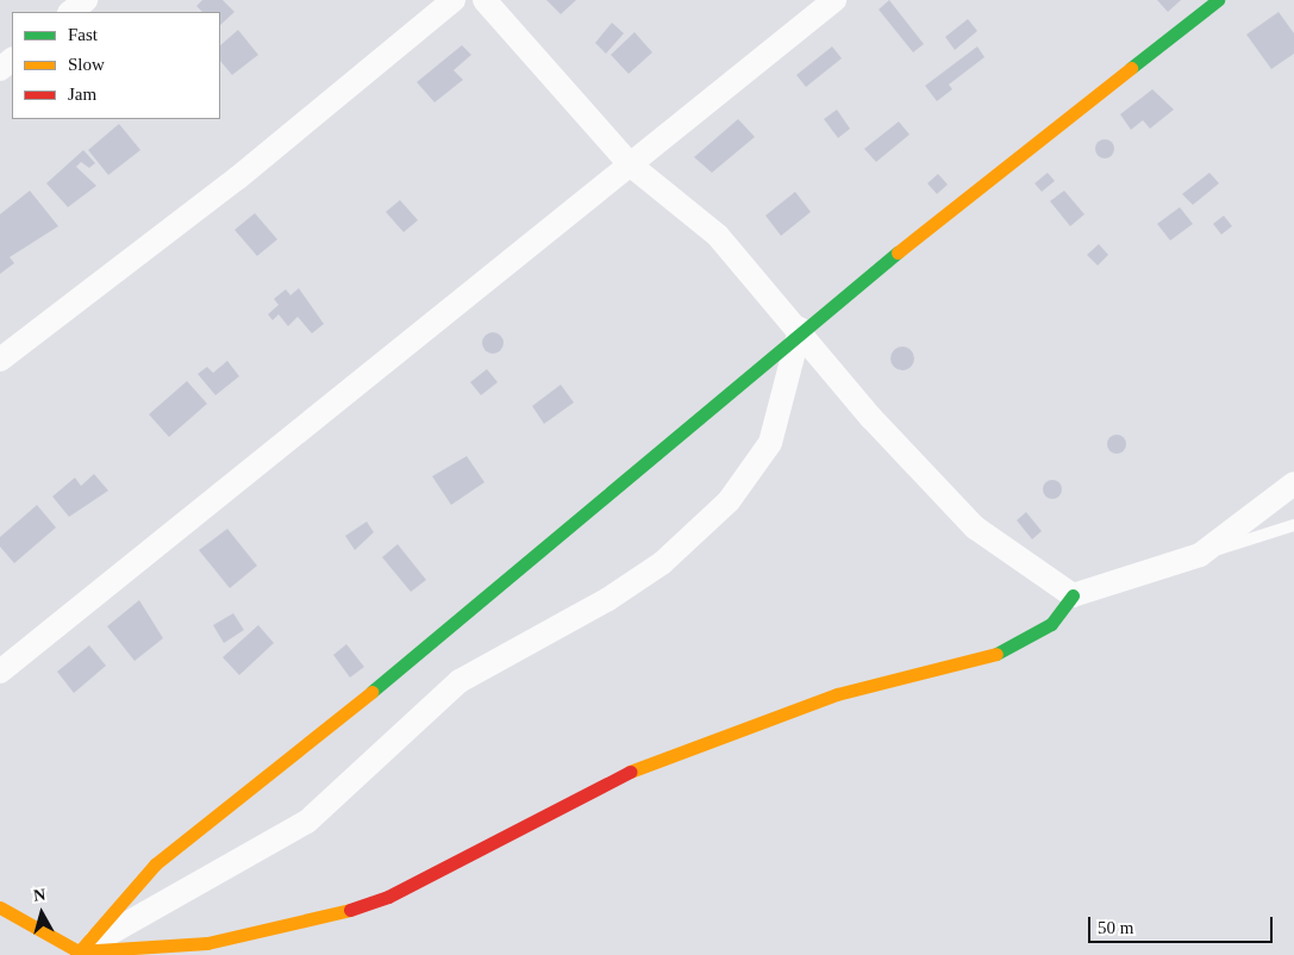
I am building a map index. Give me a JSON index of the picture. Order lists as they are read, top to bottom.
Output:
{
  "legend": ["Fast", "Slow", "Jam"],
  "scale_bar": "50 m",
  "north": "top"
}
